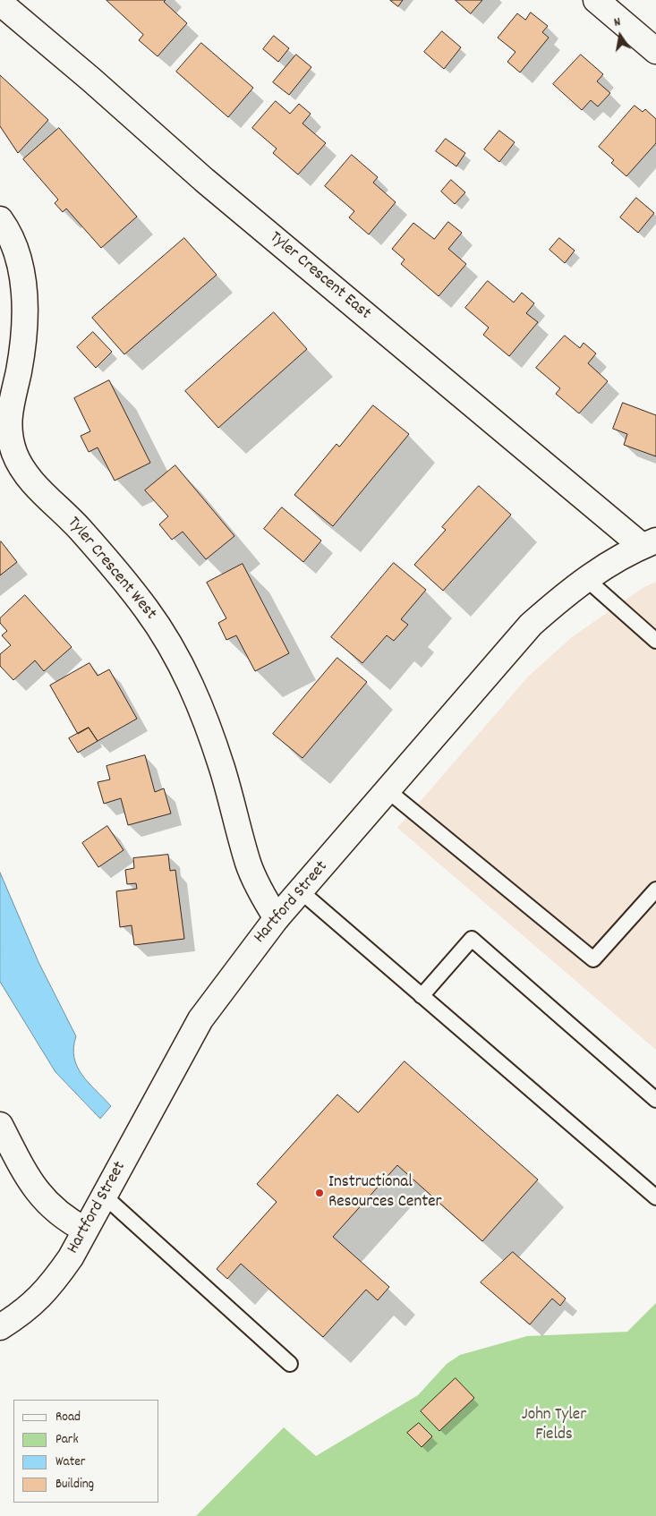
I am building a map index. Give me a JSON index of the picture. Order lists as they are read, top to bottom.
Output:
{
  "streets": {
    "street": ["Tyler Crescent East", "Tyler Crescent West", "Hartford Street"]
  },
  "crossings": [
    ["Tyler Crescent East", "Hartford Street"],
    ["Tyler Crescent West", "Hartford Street"]
  ],
  "parks": ["John Tyler Fields"],
  "places": ["Instructional Resources Center"],
  "legend": [
    "Road",
    "Park",
    "Water",
    "Building"
  ],
  "north": "top"
}
